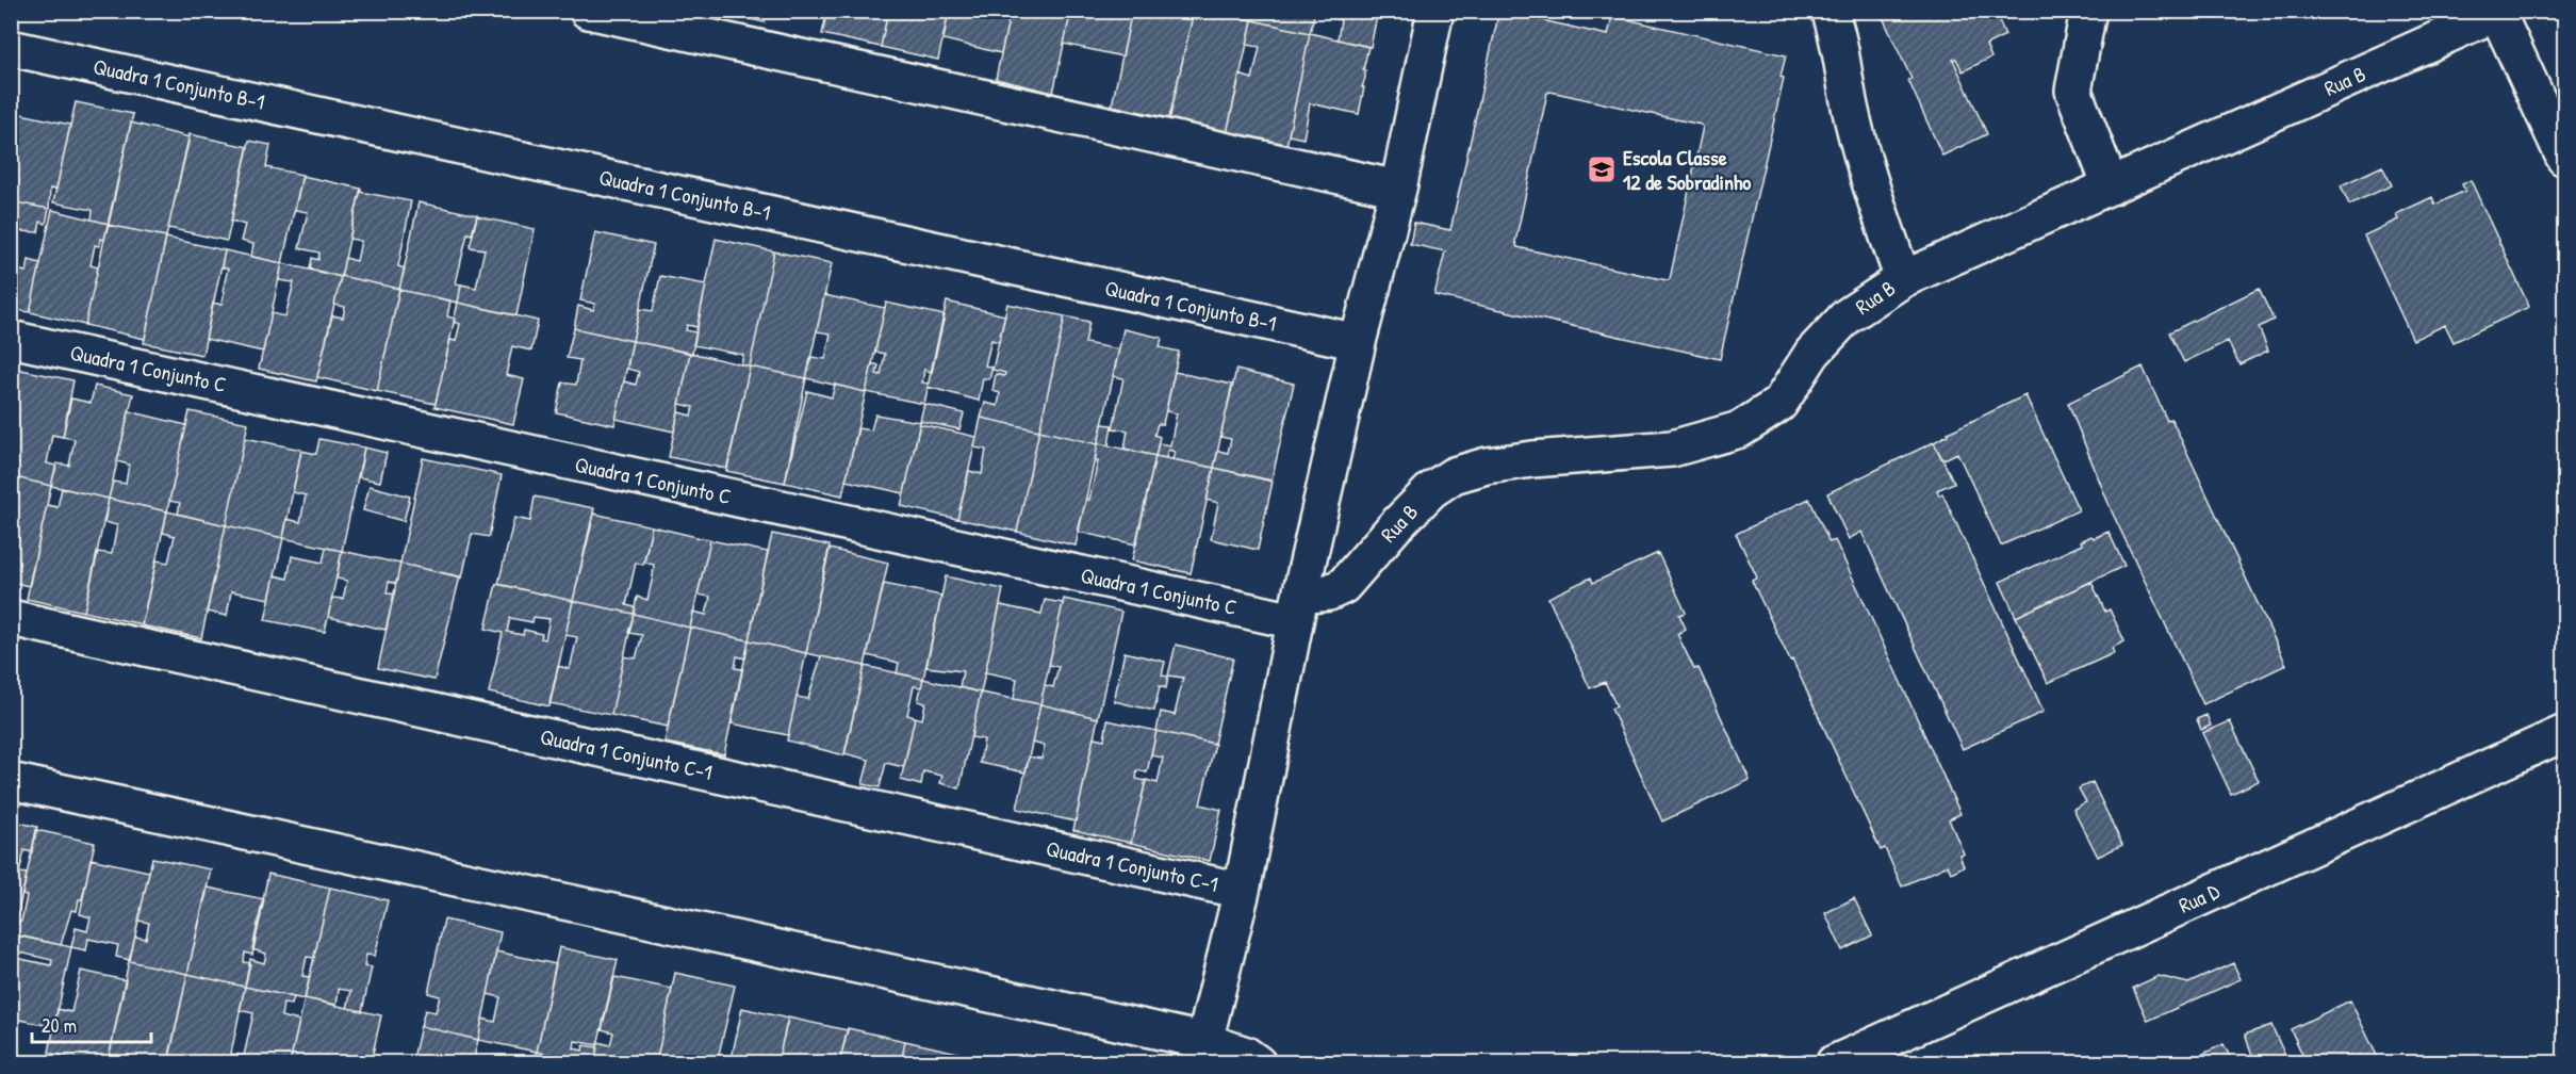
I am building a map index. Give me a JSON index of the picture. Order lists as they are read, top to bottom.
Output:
{
  "streets": {
    "street": [
      "Rua B",
      "Quadra 1 Conjunto B-1",
      "Quadra 1 Conjunto C",
      "Quadra 1 Conjunto C-1",
      "Rua D"
    ]
  },
  "crossings": [
    ["Rua B", "Quadra 1 Conjunto C"]
  ],
  "places": {
    "school or university": ["Escola Classe 12 de Sobradinho"]
  },
  "scale_bar": "20 m"
}
